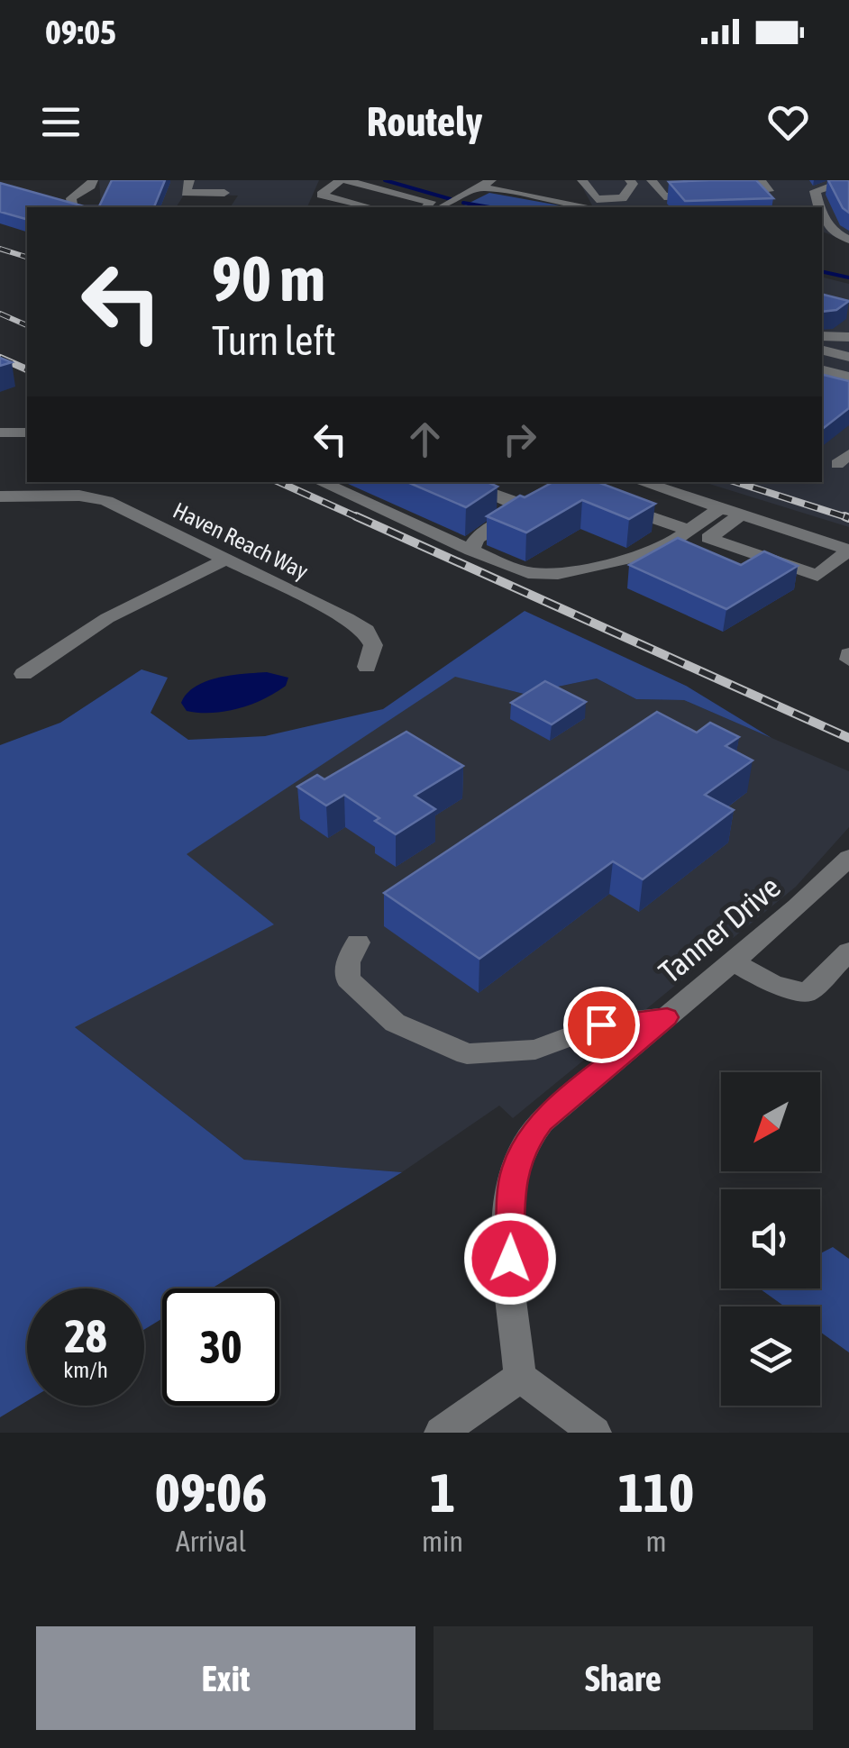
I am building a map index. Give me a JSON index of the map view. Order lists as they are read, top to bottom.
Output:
{
  "streets": {
    "street": ["Haven Reach Way", "Tanner Drive"]
  },
  "north": "bottom left",
  "page": {
    "status": "09:05",
    "header": "Routely",
    "turn": ["90 m", "Turn left"],
    "speed": "28 km/h",
    "limit": "30",
    "eta": [
      "09:06",
      "Arrival",
      "1",
      "min",
      "110",
      "m"
    ],
    "buttons": ["Exit", "Share"]
  }
}
